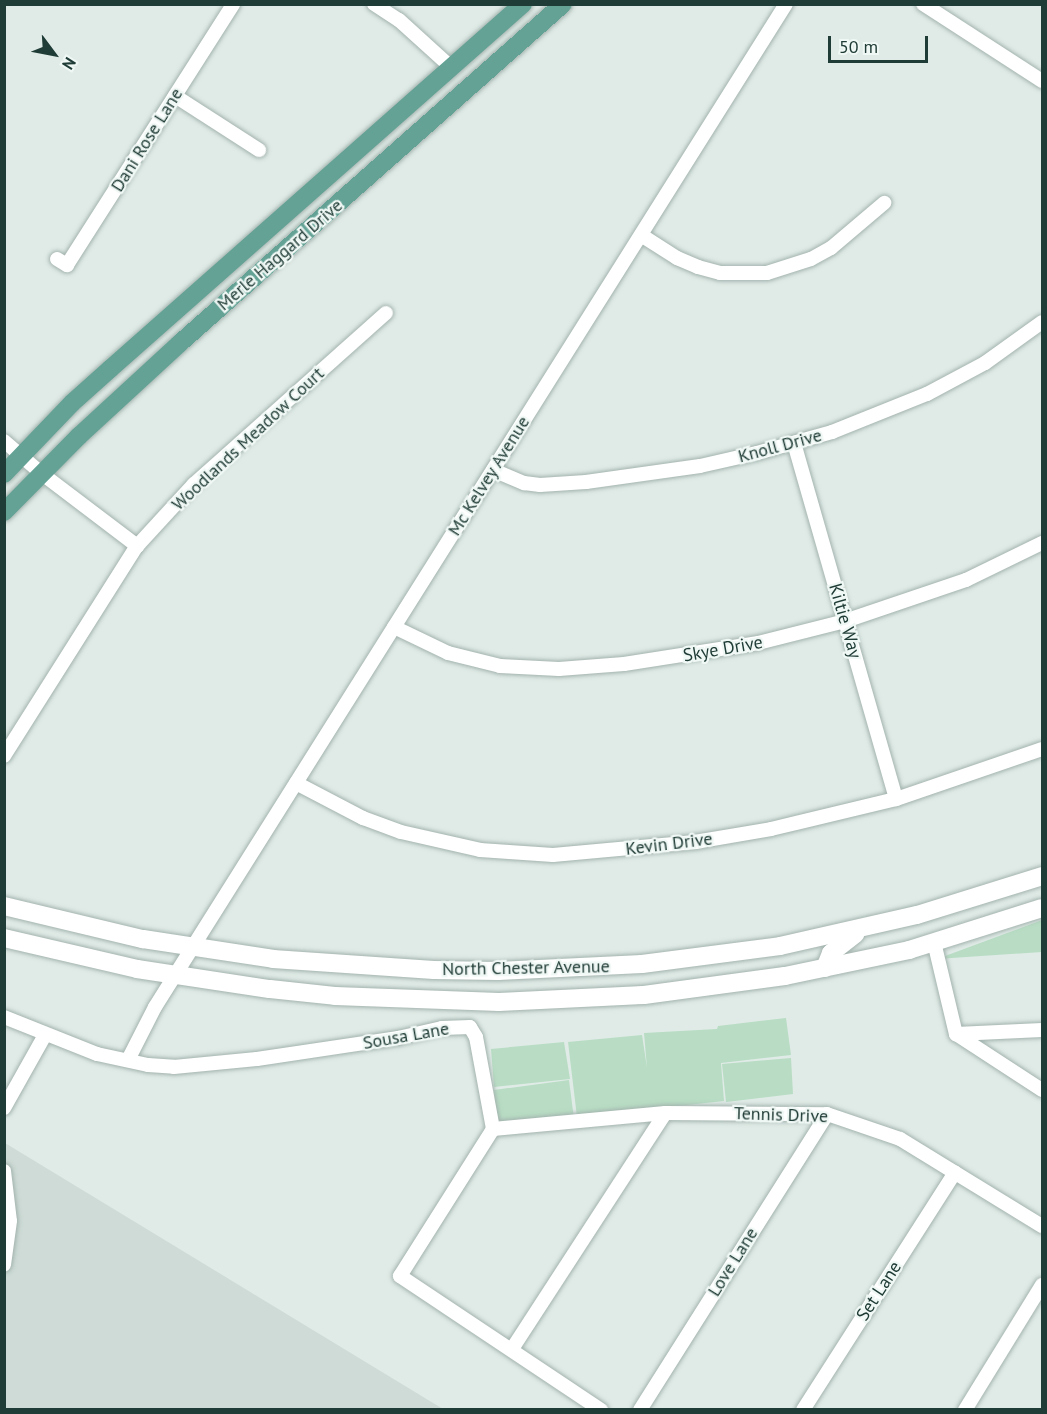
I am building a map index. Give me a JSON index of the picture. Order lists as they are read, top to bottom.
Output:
{
  "streets": {
    "main road": ["Merle Haggard Drive", "North Chester Avenue"],
    "street": [
      "Dani Rose Lane",
      "Woodlands Meadow Court",
      "Knoll Drive",
      "Mc Kelvey Avenue",
      "Kiltie Way",
      "Skye Drive",
      "Kevin Drive",
      "Sousa Lane",
      "Tennis Drive",
      "Love Lane",
      "Set Lane"
    ]
  },
  "crossings": [
    ["Knoll Drive", "Mc Kelvey Avenue"],
    ["Knoll Drive", "Kiltie Way"],
    ["Mc Kelvey Avenue", "Skye Drive"],
    ["Mc Kelvey Avenue", "Kevin Drive"],
    ["Mc Kelvey Avenue", "North Chester Avenue"],
    ["Mc Kelvey Avenue", "Sousa Lane"],
    ["Kiltie Way", "Skye Drive"],
    ["Kiltie Way", "Kevin Drive"],
    ["Sousa Lane", "Tennis Drive"],
    ["Tennis Drive", "Love Lane"],
    ["Tennis Drive", "Set Lane"]
  ],
  "scale_bar": "50 m",
  "north": "bottom right"
}
